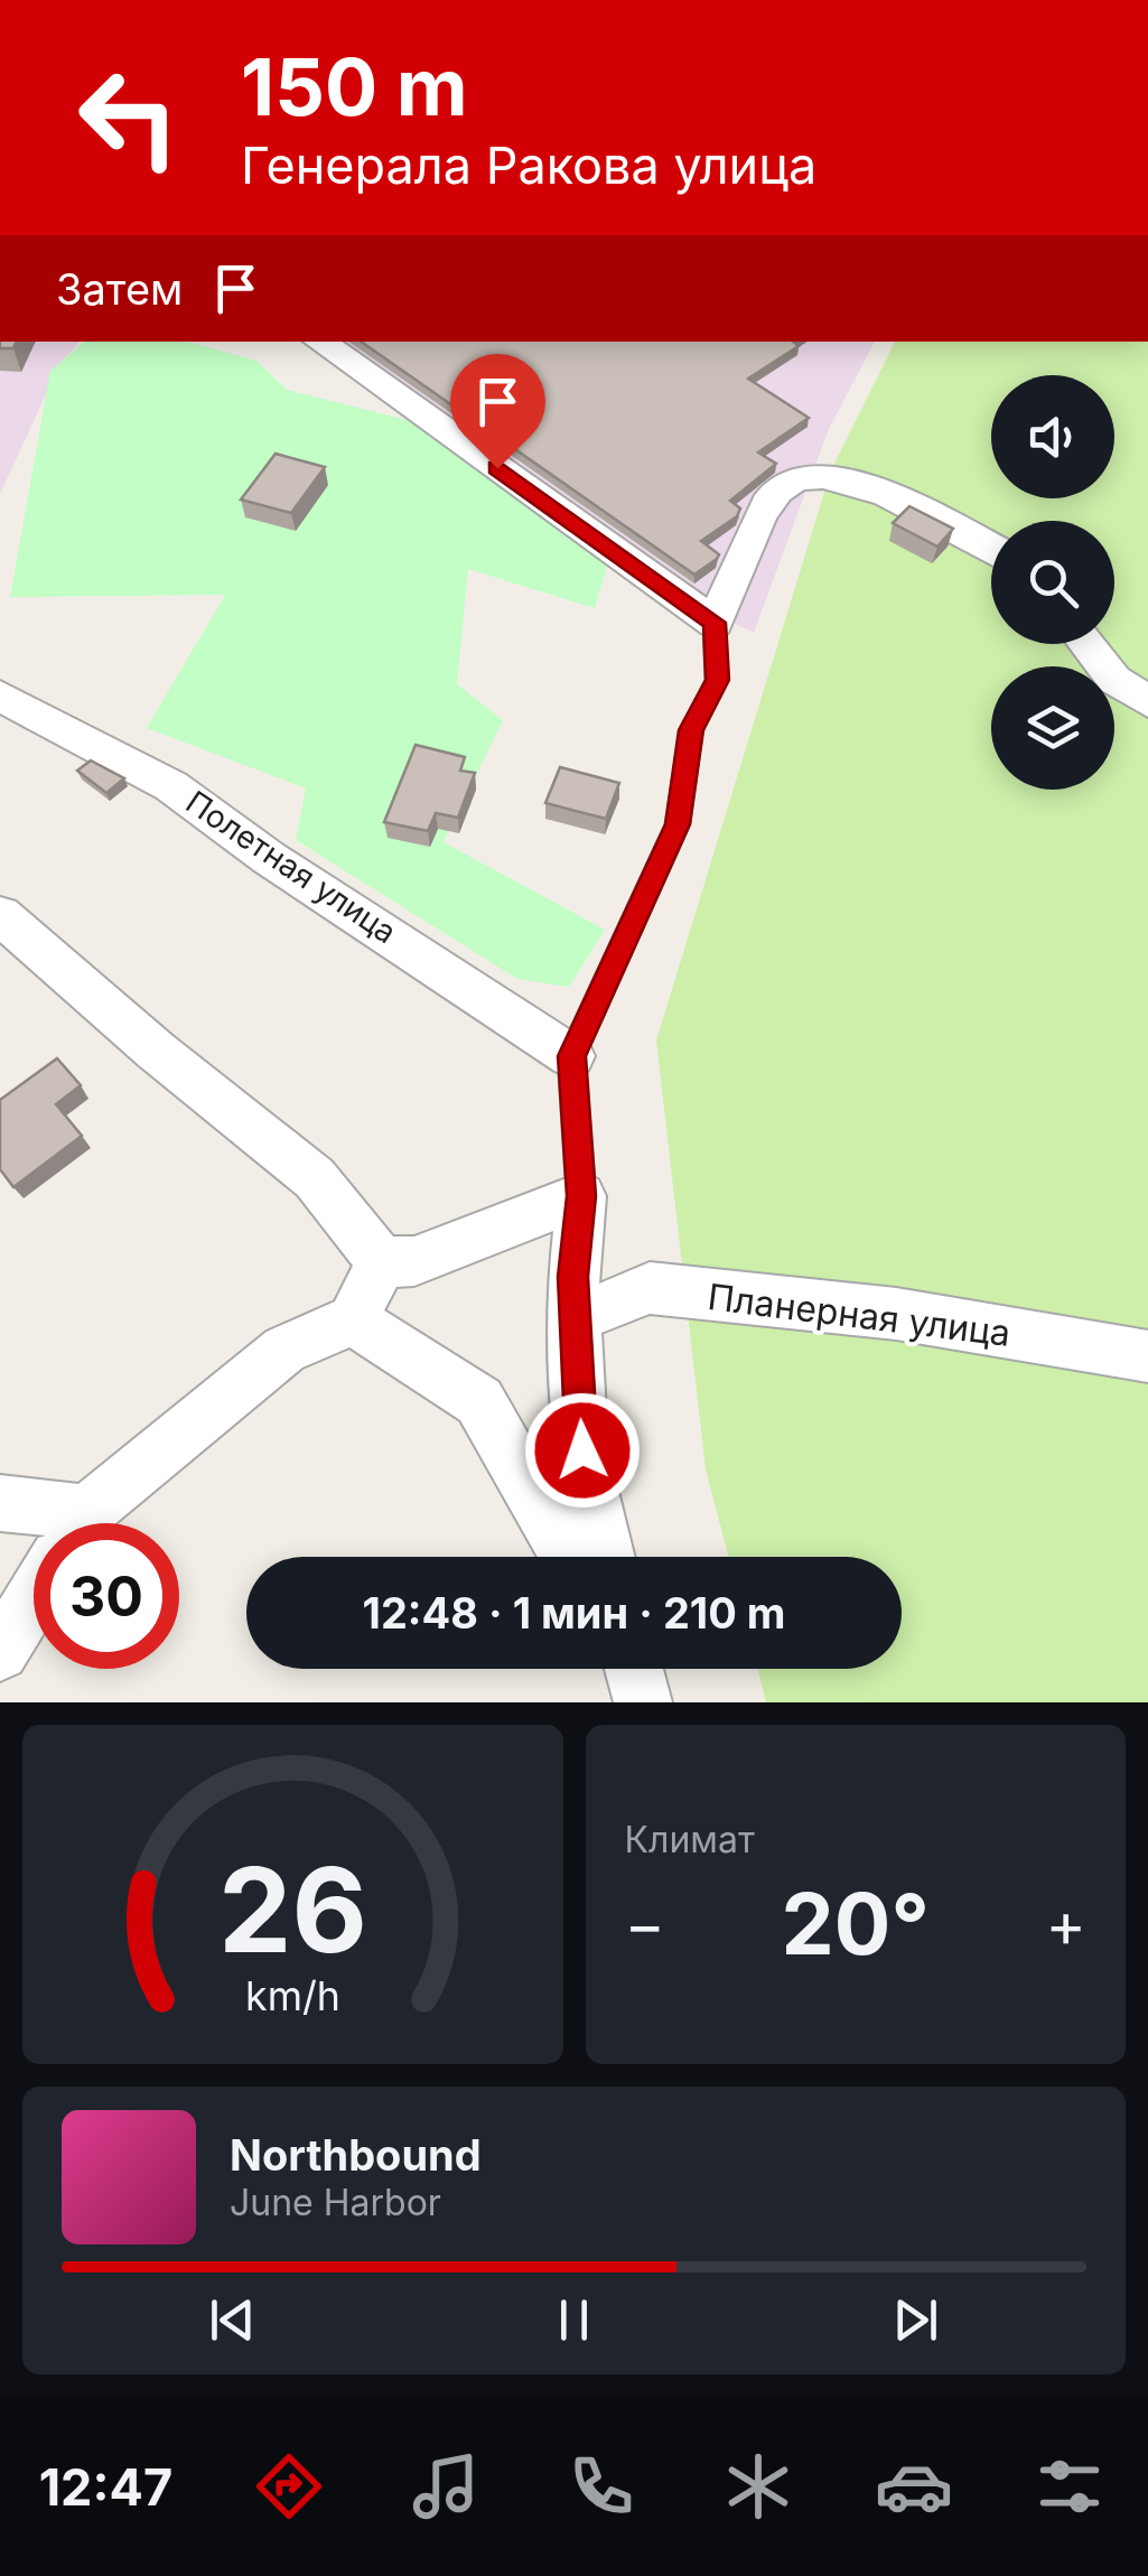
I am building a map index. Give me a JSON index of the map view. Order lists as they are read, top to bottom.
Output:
{
  "streets": {
    "street": ["Полетная улица", "Планерная улица"]
  },
  "page": {
    "turn": ["150 m", "Генерала Ракова улица"],
    "then": "Затем",
    "limit": "30",
    "trip": "12:48 · 1 мин · 210 m",
    "tile": "Климат",
    "heat": ["−", "20°", "+"],
    "song": ["Northbound", "June Harbor"],
    "tabs": "12:47",
    "gauge": ["26", "km/h"]
  }
}
